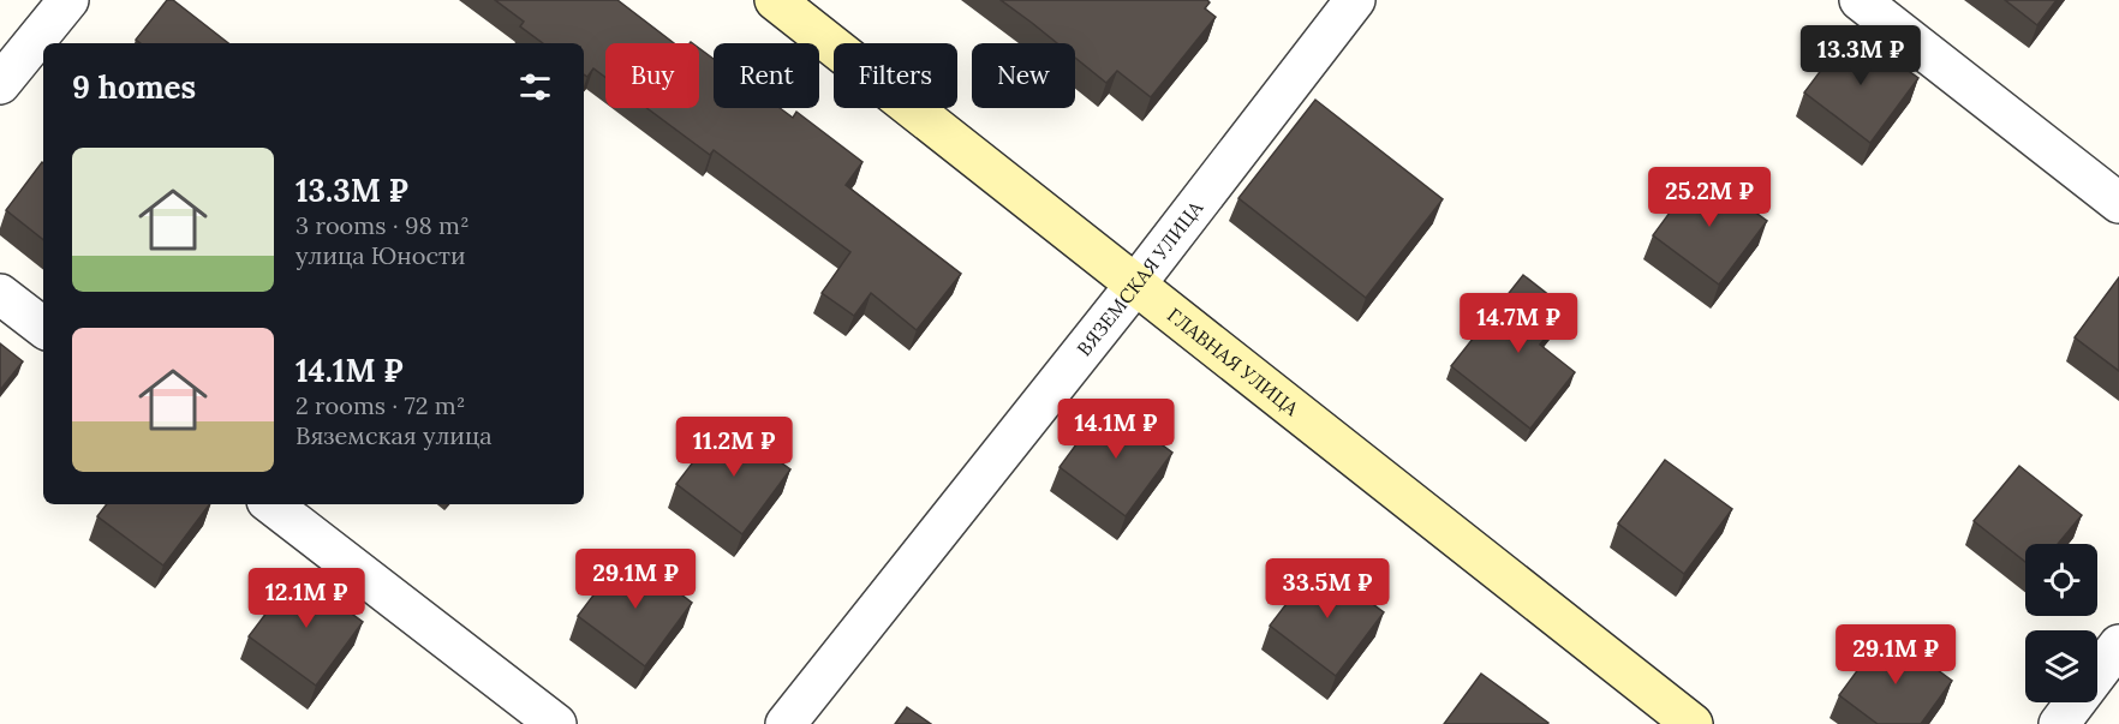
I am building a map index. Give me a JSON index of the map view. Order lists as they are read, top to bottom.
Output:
{
  "streets": {
    "street": ["ВЯЗЕМСКАЯ УЛИЦА", "ГЛАВНАЯ УЛИЦА"]
  },
  "crossings": [
    ["ВЯЗЕМСКАЯ УЛИЦА", "ГЛАВНАЯ УЛИЦА"]
  ],
  "page": {
    "price": [
      "13.3M ₽",
      "25.2M ₽",
      "14.7M ₽",
      "14.1M ₽",
      "11.2M ₽",
      "29.1M ₽",
      "33.5M ₽",
      "12.1M ₽",
      "29.1M ₽"
    ],
    "chip": [
      "Buy",
      "Rent",
      "Filters",
      "New"
    ],
    "heading": "9 homes",
    "list": [
      {
        "name": "13.3M ₽",
        "note": "3 rooms · 98 m² · улица Юности"
      },
      {
        "name": "14.1M ₽",
        "note": "2 rooms · 72 m² · Вяземская улица"
      }
    ]
  }
}
